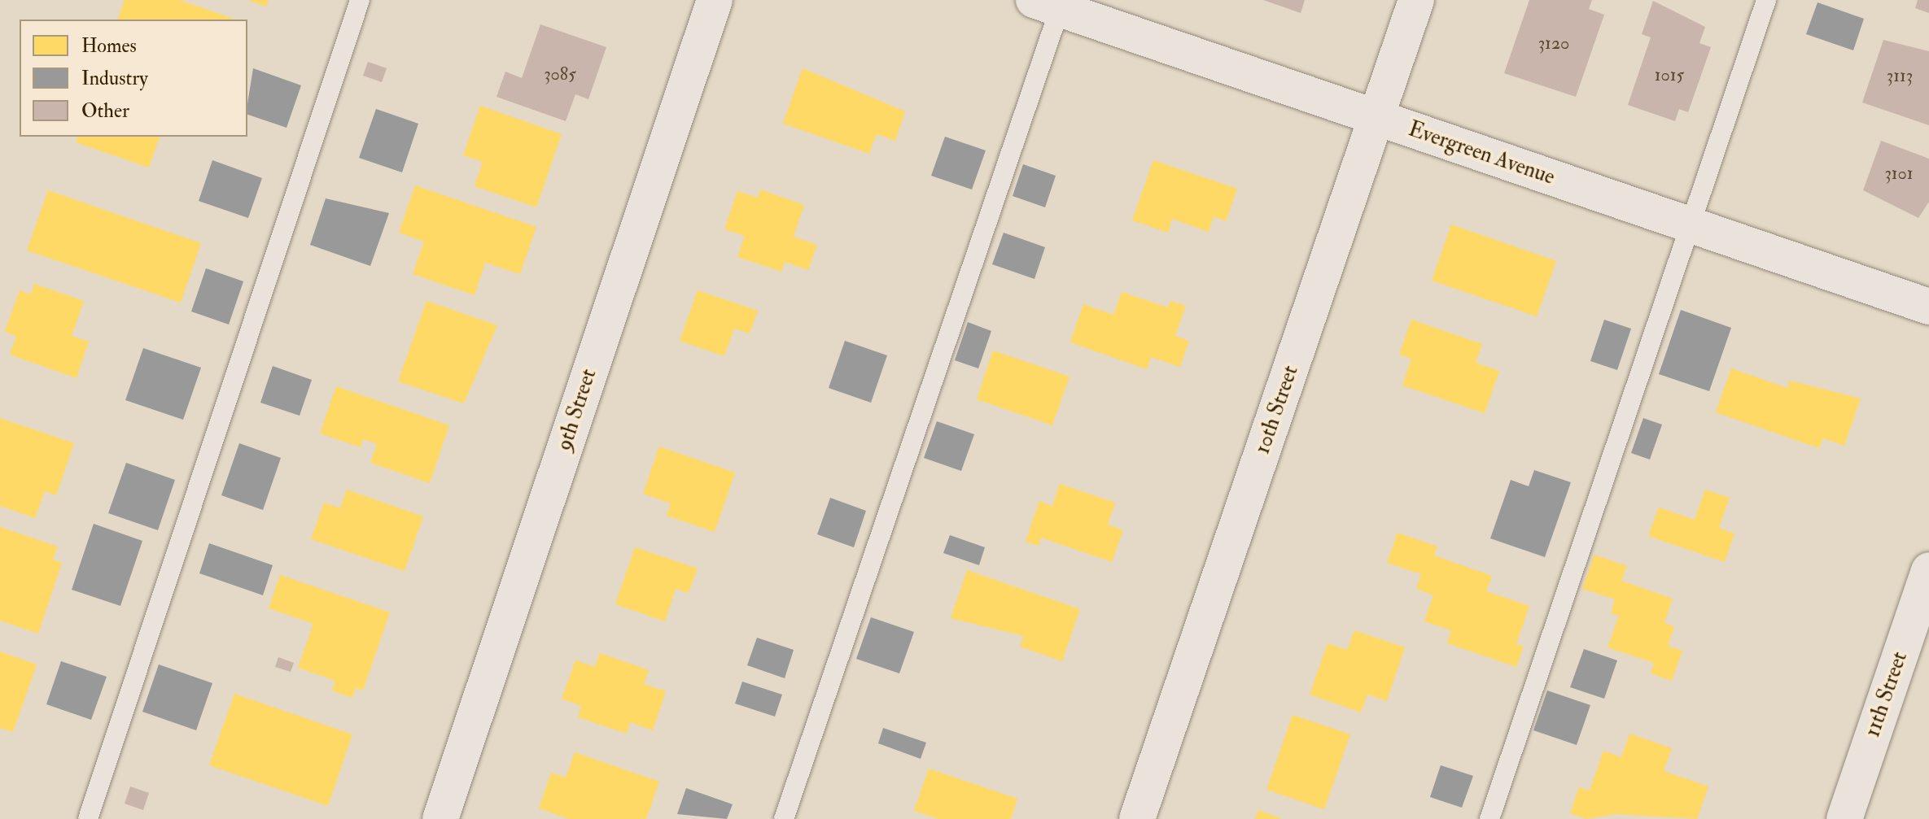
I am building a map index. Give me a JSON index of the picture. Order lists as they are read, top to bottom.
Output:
{
  "streets": {
    "street": [
      "Evergreen Avenue",
      "9th Street",
      "10th Street",
      "11th Street"
    ]
  },
  "crossings": [
    ["Evergreen Avenue", "10th Street"]
  ],
  "house_numbers": [
    "3120",
    "3085",
    "1015",
    "3113",
    "3101"
  ],
  "legend": ["Homes", "Industry", "Other"]
}
